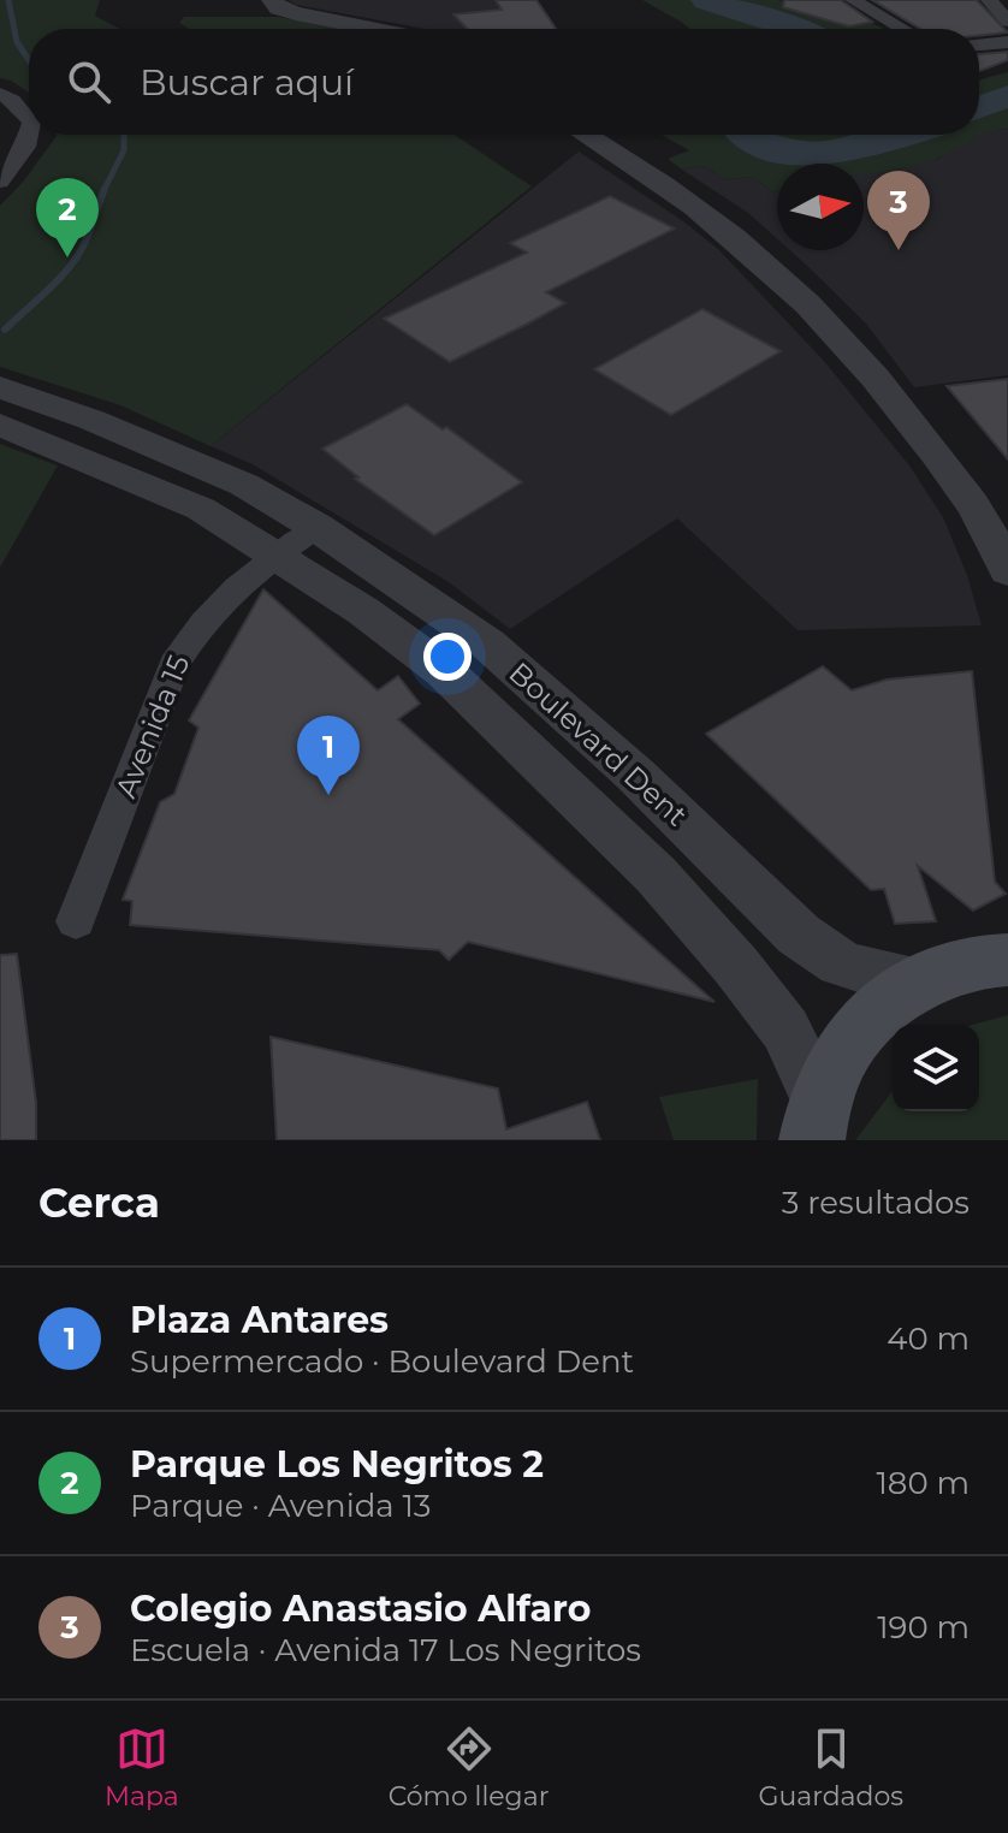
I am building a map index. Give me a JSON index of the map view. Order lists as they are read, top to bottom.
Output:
{
  "streets": {
    "street": ["Avenida 15", "Boulevard Dent"]
  },
  "crossings": [
    ["Avenida 15", "Boulevard Dent"]
  ],
  "north": "right",
  "page": {
    "search": "Buscar aquí",
    "pins": ["3", "2", "1"],
    "heading": ["Cerca", "3 resultados"],
    "list": [
      {
        "mark": "1",
        "name": "Plaza Antares",
        "note": "Supermercado · Boulevard Dent",
        "value": "40 m"
      },
      {
        "mark": "2",
        "name": "Parque Los Negritos 2",
        "note": "Parque · Avenida 13",
        "value": "180 m"
      },
      {
        "mark": "3",
        "name": "Colegio Anastasio Alfaro",
        "note": "Escuela · Avenida 17 Los Negritos",
        "value": "190 m"
      }
    ],
    "nav": ["Mapa", "Cómo llegar", "Guardados"]
  }
}
